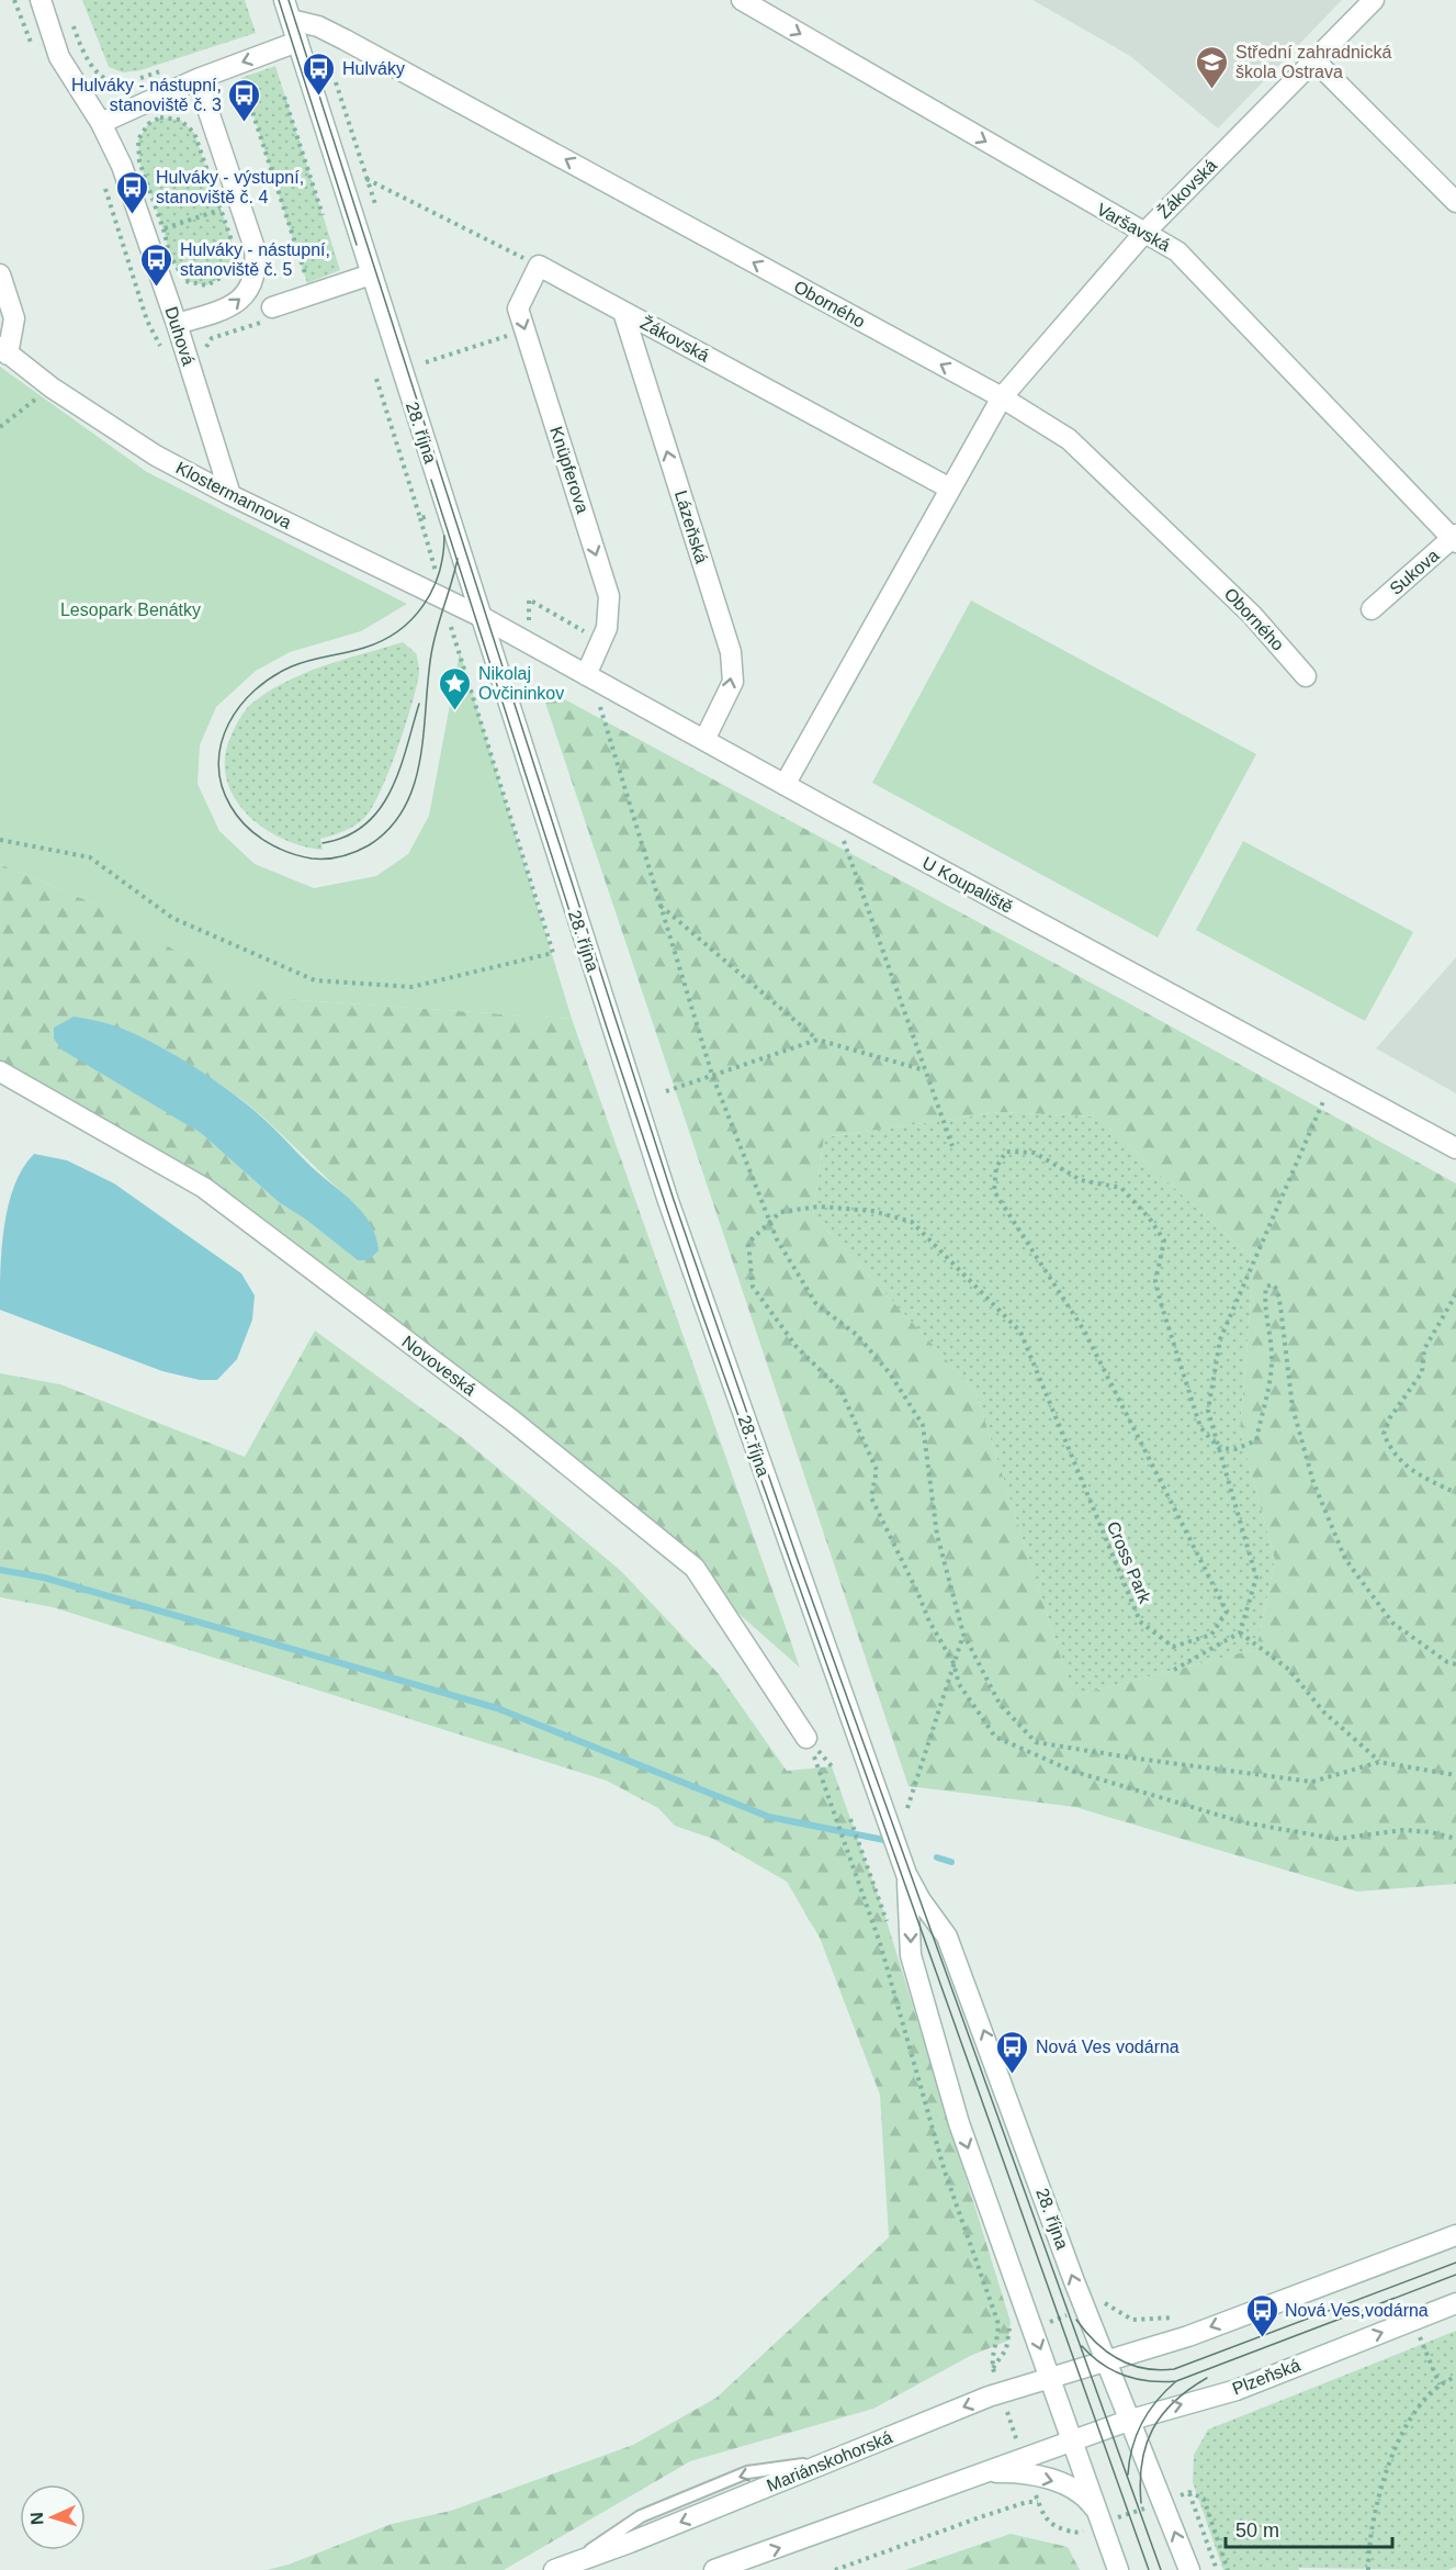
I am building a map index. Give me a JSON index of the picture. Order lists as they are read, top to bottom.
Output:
{
  "streets": {
    "street": [
      "Žákovská",
      "Varšavská",
      "Oborného",
      "Duhová",
      "28. října",
      "Knüpferova",
      "Klostermannova",
      "Lázeňská",
      "Sukova",
      "U Koupaliště",
      "Novoveská",
      "Plzeňská",
      "Mariánskohorská"
    ],
    "path": ["Cross Park"]
  },
  "crossings": [
    ["Žákovská", "Varšavská"],
    ["Žákovská", "Oborného"],
    ["Žákovská", "Knüpferova"],
    ["Žákovská", "Lázeňská"],
    ["Žákovská", "U Koupaliště"],
    ["Varšavská", "Sukova"],
    ["Oborného", "28. října"],
    ["Duhová", "Klostermannova"],
    ["28. října", "Klostermannova"],
    ["28. října", "U Koupaliště"],
    ["28. října", "Plzeňská"],
    ["28. října", "Mariánskohorská"],
    ["Knüpferova", "U Koupaliště"],
    ["Klostermannova", "U Koupaliště"],
    ["Lázeňská", "U Koupaliště"]
  ],
  "one_way": [
    "Varšavská",
    "Oborného",
    "Knüpferova",
    "Lázeňská"
  ],
  "parks": ["Lesopark Benátky"],
  "places": {
    "school or university": ["Střední zahradnická škola Ostrava"],
    "bus stop": [
      "Hulváky",
      "Hulváky - nástupní, stanoviště č. 3",
      "Hulváky - výstupní, stanoviště č. 4",
      "Hulváky - nástupní, stanoviště č. 5",
      "Nová Ves vodárna",
      "Nová Ves,vodárna"
    ],
    "place": ["Nikolaj Ovčininkov"]
  },
  "scale_bar": "50 m",
  "north": "left"
}
